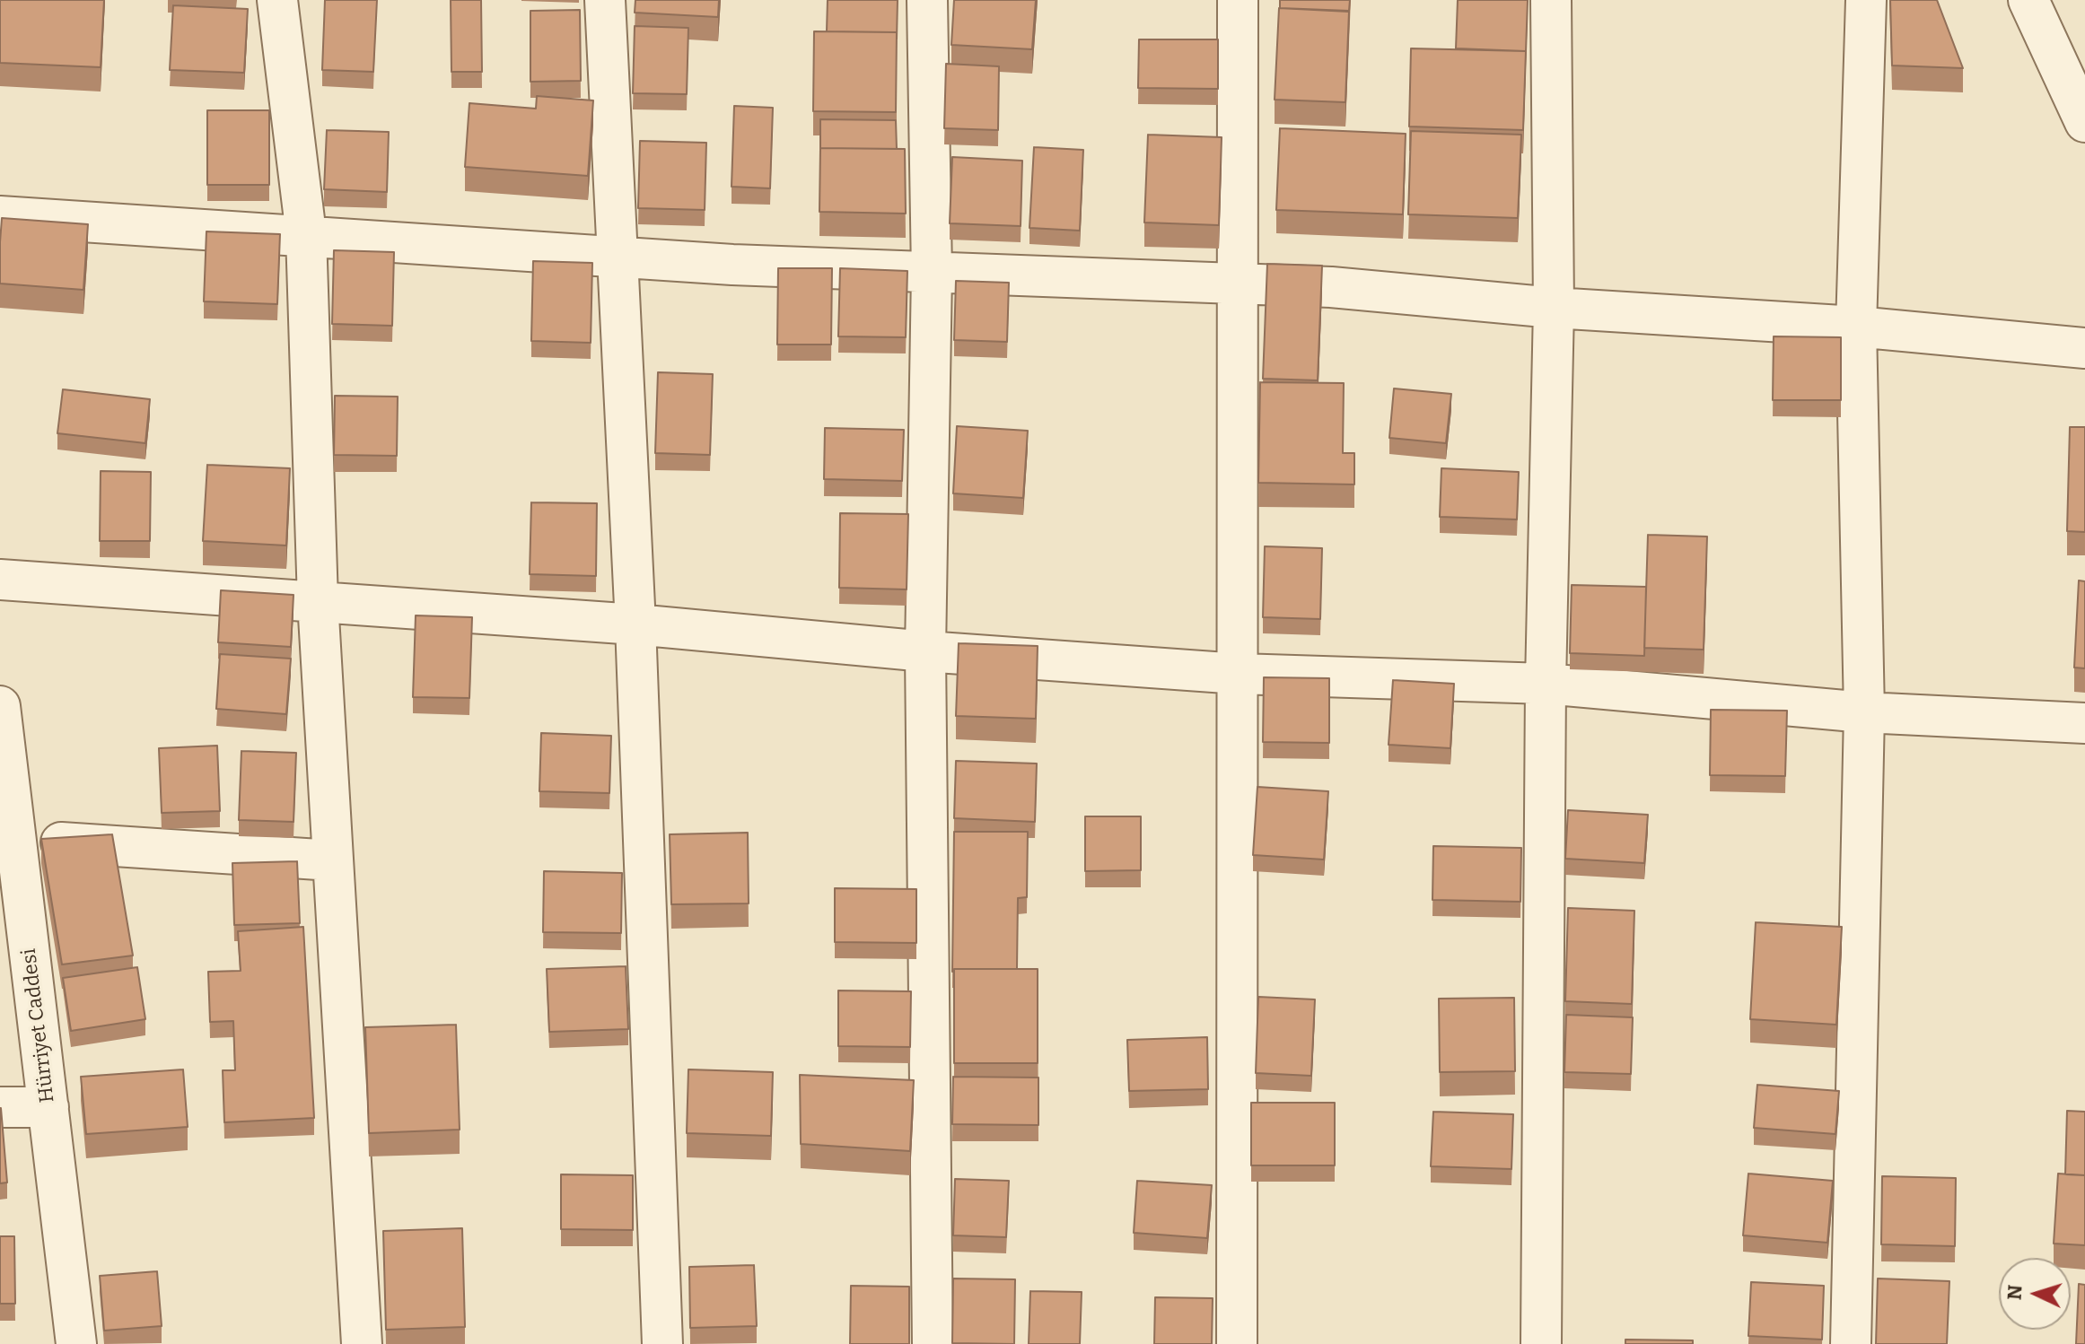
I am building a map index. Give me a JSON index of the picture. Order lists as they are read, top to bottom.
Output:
{
  "streets": {
    "street": ["Hürriyet Caddesi"]
  },
  "north": "left"
}
